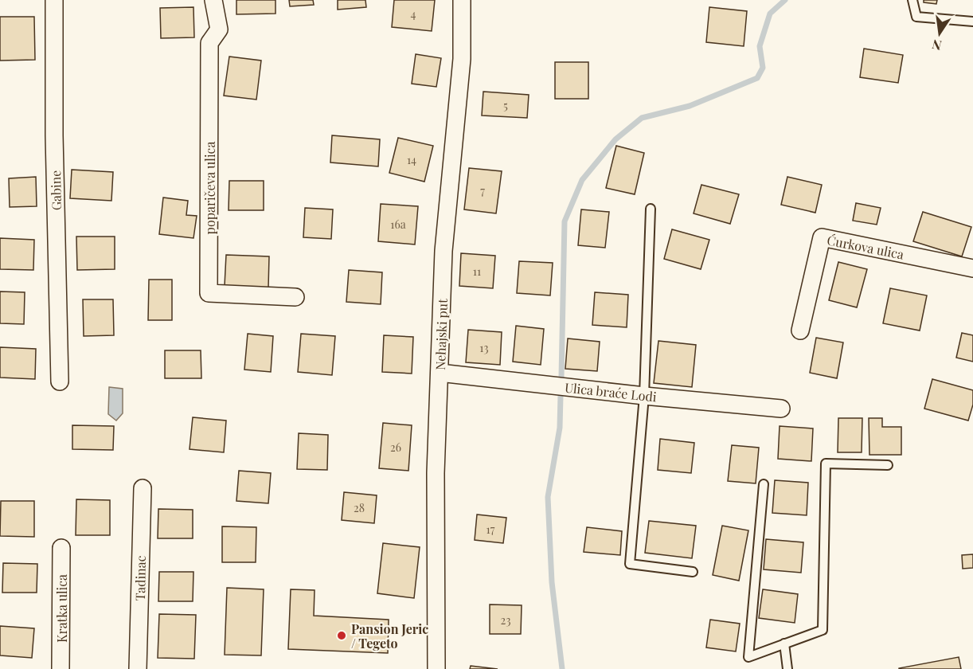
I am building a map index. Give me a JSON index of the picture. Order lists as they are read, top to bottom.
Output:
{
  "streets": {
    "street": [
      "poparičeva ulica",
      "Gabine",
      "Ćurkova ulica",
      "Nehajski put",
      "Ulica braće Lodi",
      "Tadinac",
      "Kratka ulica"
    ]
  },
  "crossings": [
    ["Nehajski put", "Ulica braće Lodi"]
  ],
  "places": ["Pansion Jeric / Tegeto"],
  "house_numbers": [
    "4",
    "5",
    "14",
    "7",
    "16a",
    "11",
    "13",
    "26",
    "28",
    "17",
    "23"
  ],
  "north": "bottom"
}
